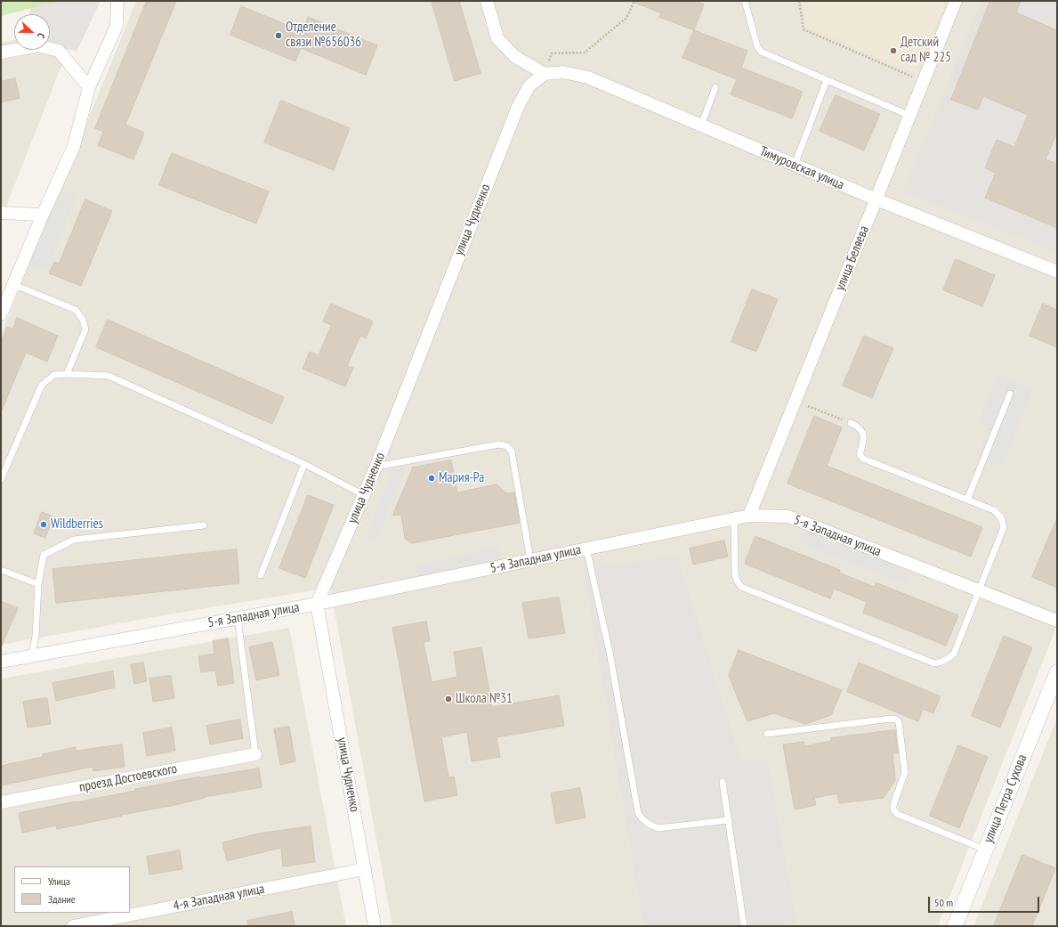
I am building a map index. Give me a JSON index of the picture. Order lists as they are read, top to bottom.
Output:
{
  "streets": {
    "street": [
      "Тимуровская улица",
      "улица Чудненко",
      "улица Беляева",
      "5-я Западная улица",
      "проезд Достоевского",
      "улица Петра Сухова",
      "4-я Западная улица"
    ]
  },
  "crossings": [
    ["Тимуровская улица", "улица Чудненко"],
    ["Тимуровская улица", "улица Беляева"],
    ["улица Чудненко", "5-я Западная улица"],
    ["улица Чудненко", "4-я Западная улица"],
    ["улица Беляева", "5-я Западная улица"]
  ],
  "places": [
    "Отделение связи №656036",
    "Детский сад № 225",
    "Мария-Ра",
    "Wildberries",
    "Школа №31"
  ],
  "legend": ["Улица", "Здание"],
  "scale_bar": "50 m",
  "north": "right"
}
